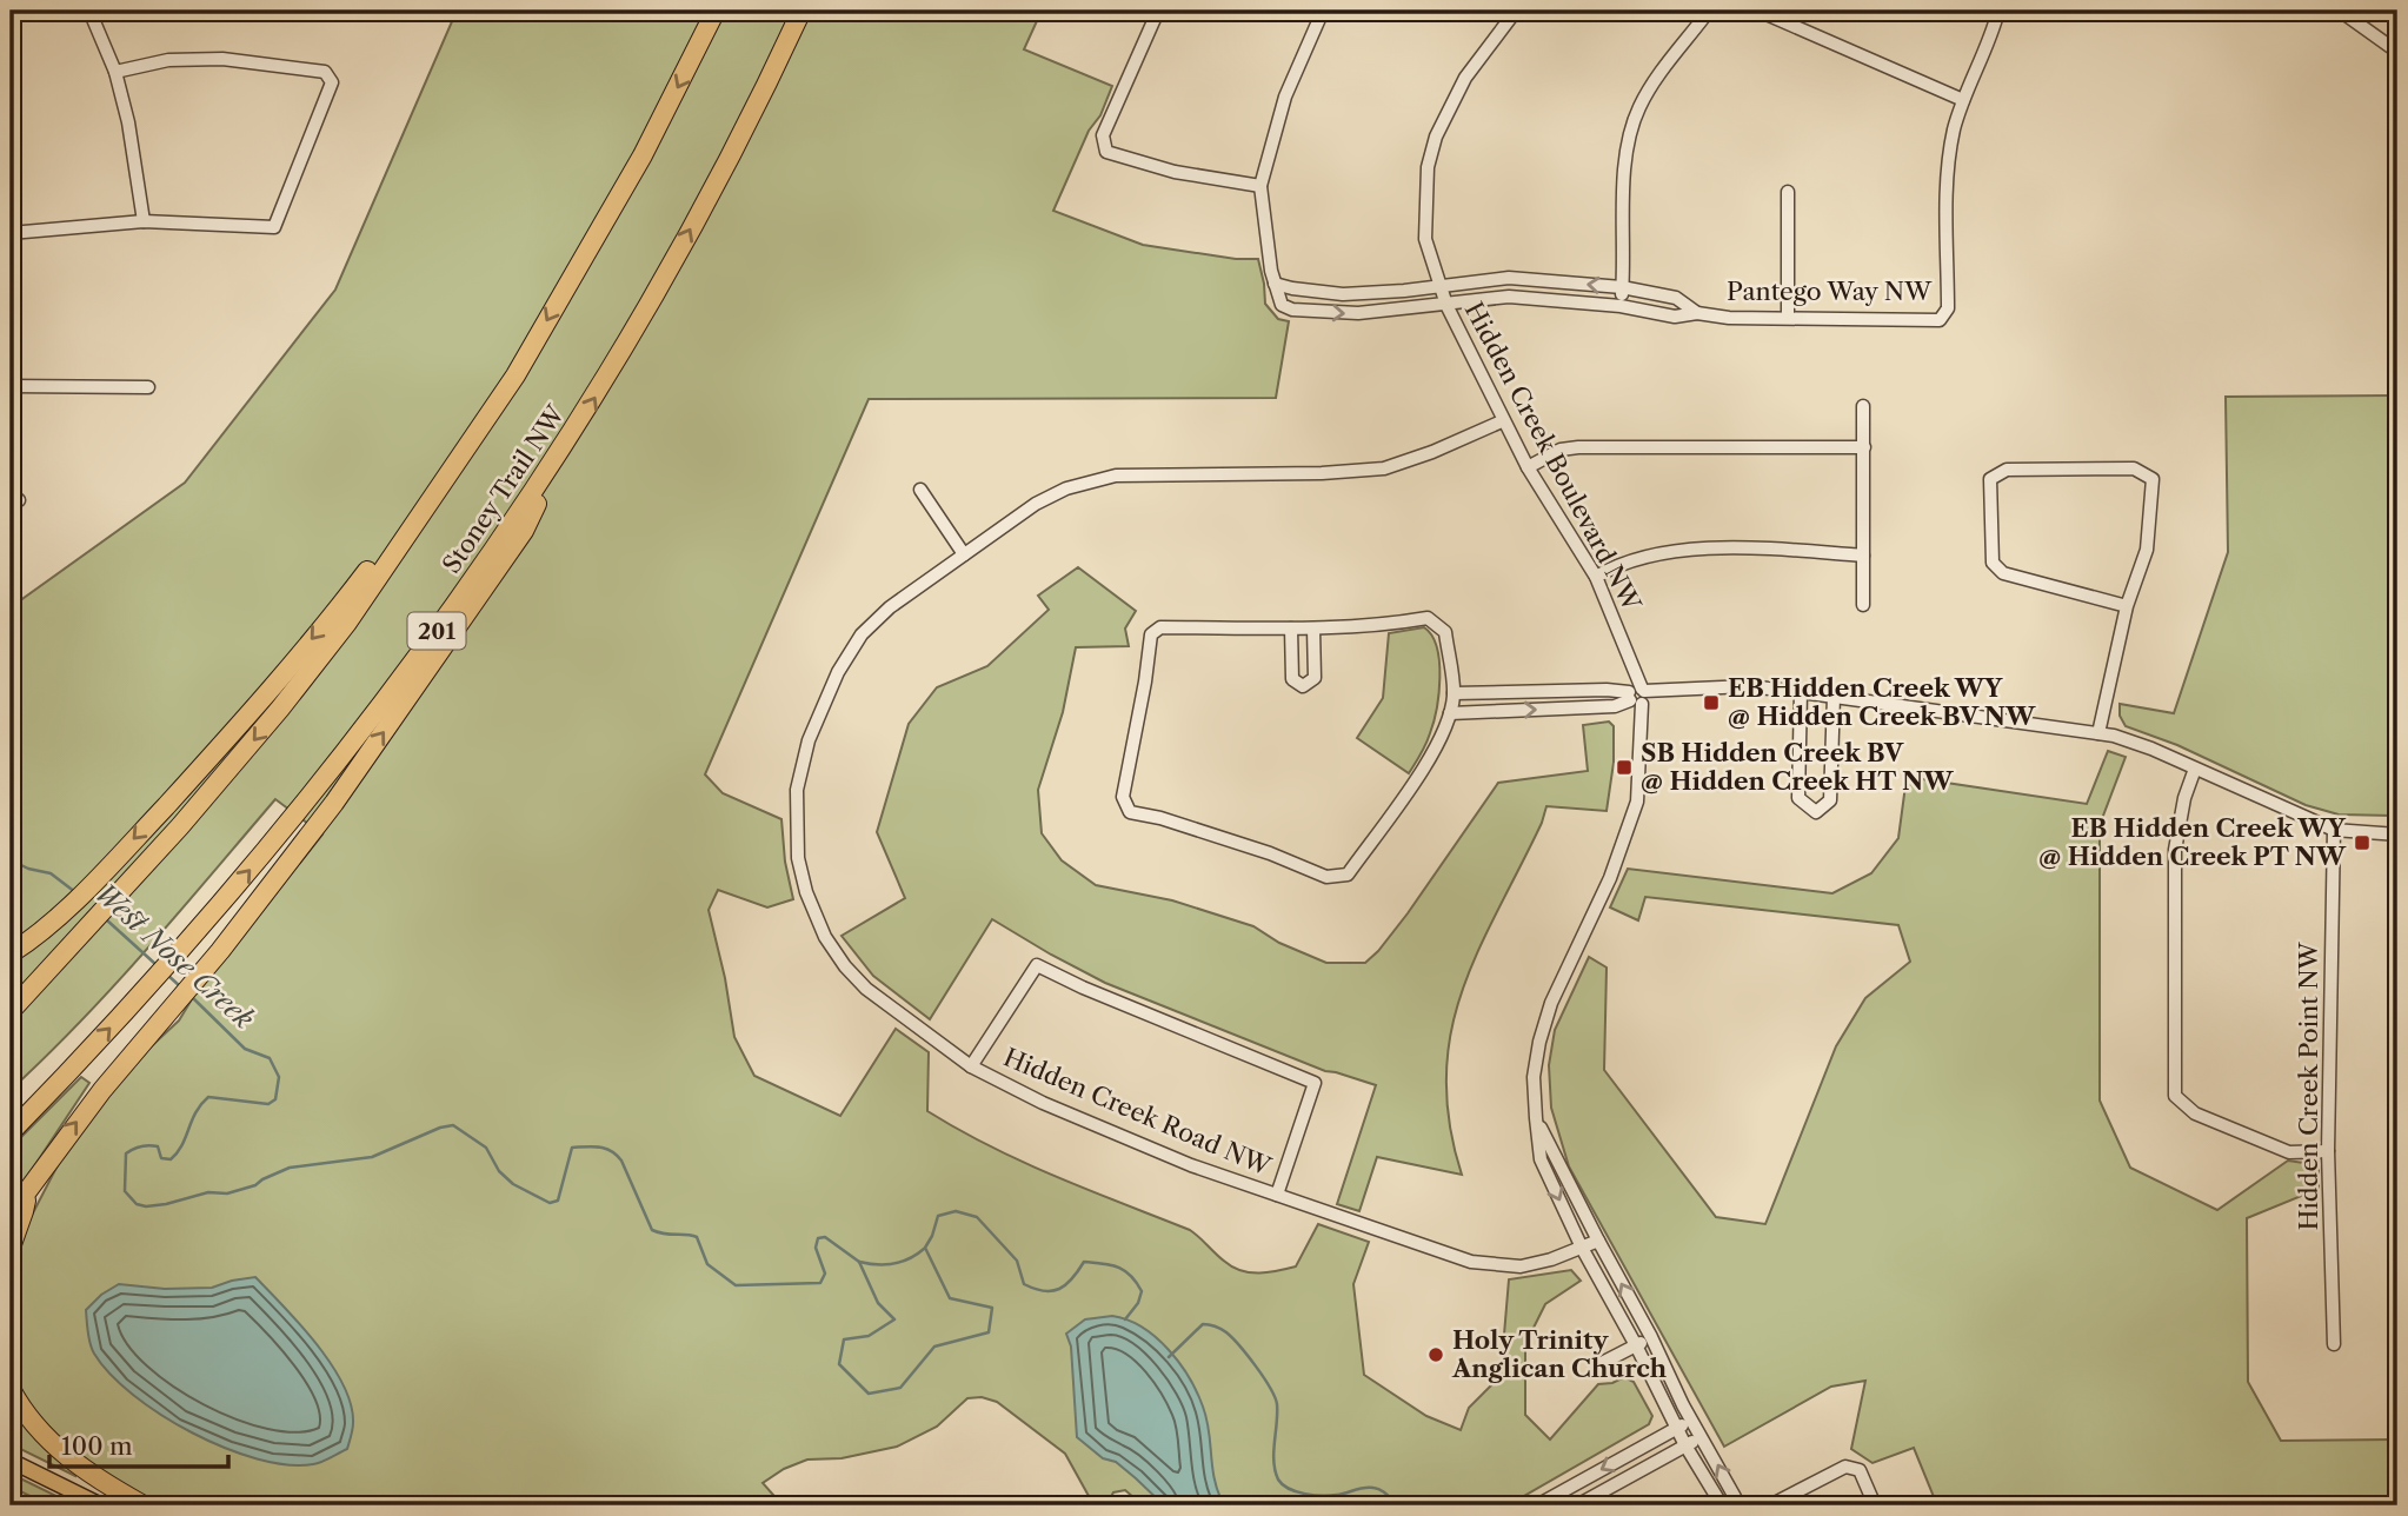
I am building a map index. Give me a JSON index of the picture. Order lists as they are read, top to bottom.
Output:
{
  "streets": {
    "highway": ["Stoney Trail NW", "201"],
    "street": [
      "Pantego Way NW",
      "Hidden Creek Boulevard NW",
      "Hidden Creek Point NW",
      "Hidden Creek Road NW"
    ]
  },
  "crossings": [
    ["Pantego Way NW", "Hidden Creek Boulevard NW"],
    ["Hidden Creek Boulevard NW", "Hidden Creek Road NW"]
  ],
  "water": ["West Nose Creek"],
  "places": {
    "transit": ["EB Hidden Creek WY @ Hidden Creek BV NW", "SB Hidden Creek BV @ Hidden Creek HT NW", "EB Hidden Creek WY @ Hidden Creek PT NW"],
    "other": ["Holy Trinity Anglican Church"]
  },
  "scale_bar": "100 m"
}
